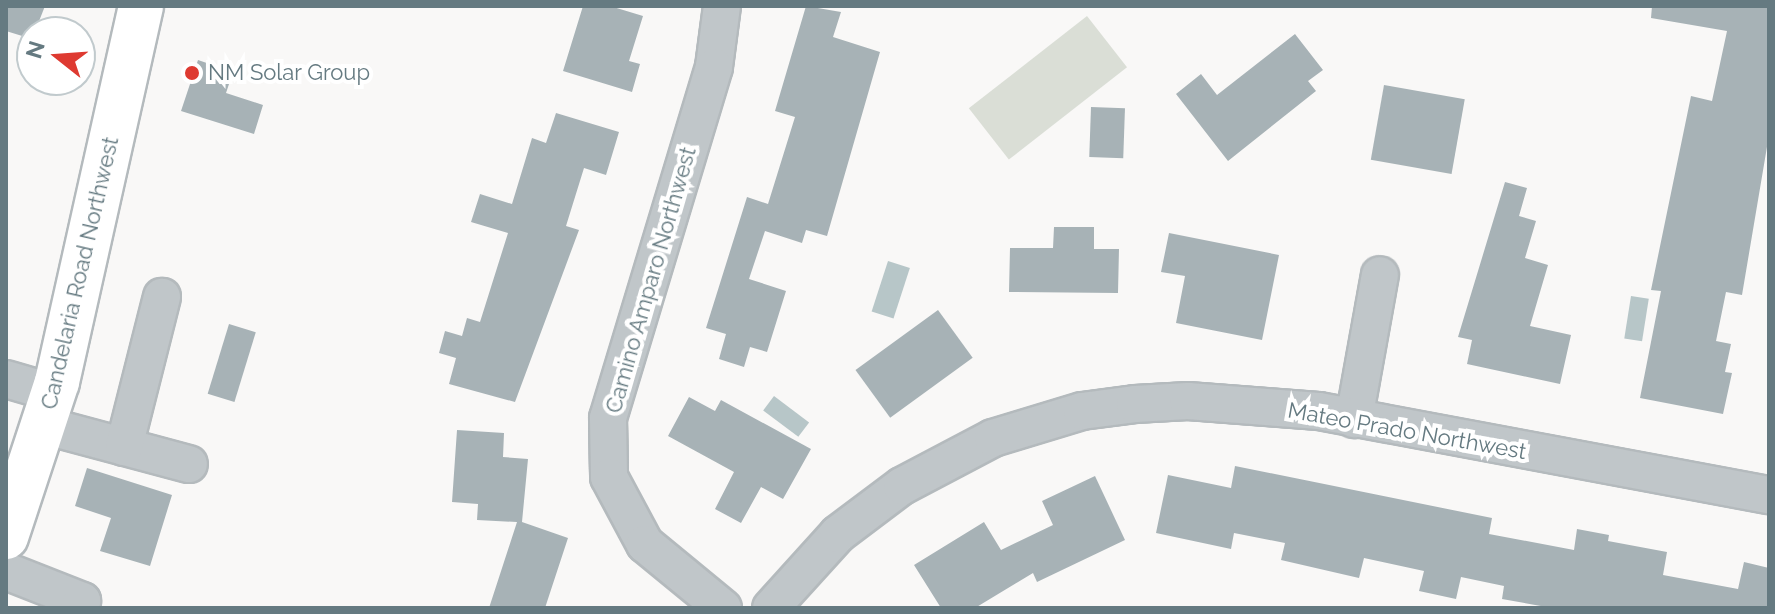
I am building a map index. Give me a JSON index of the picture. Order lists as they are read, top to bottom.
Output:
{
  "streets": {
    "main road": ["Candelaria Road Northwest"],
    "street": ["Camino Amparo Northwest", "Mateo Prado Northwest"]
  },
  "places": ["NM Solar Group"],
  "north": "left"
}
